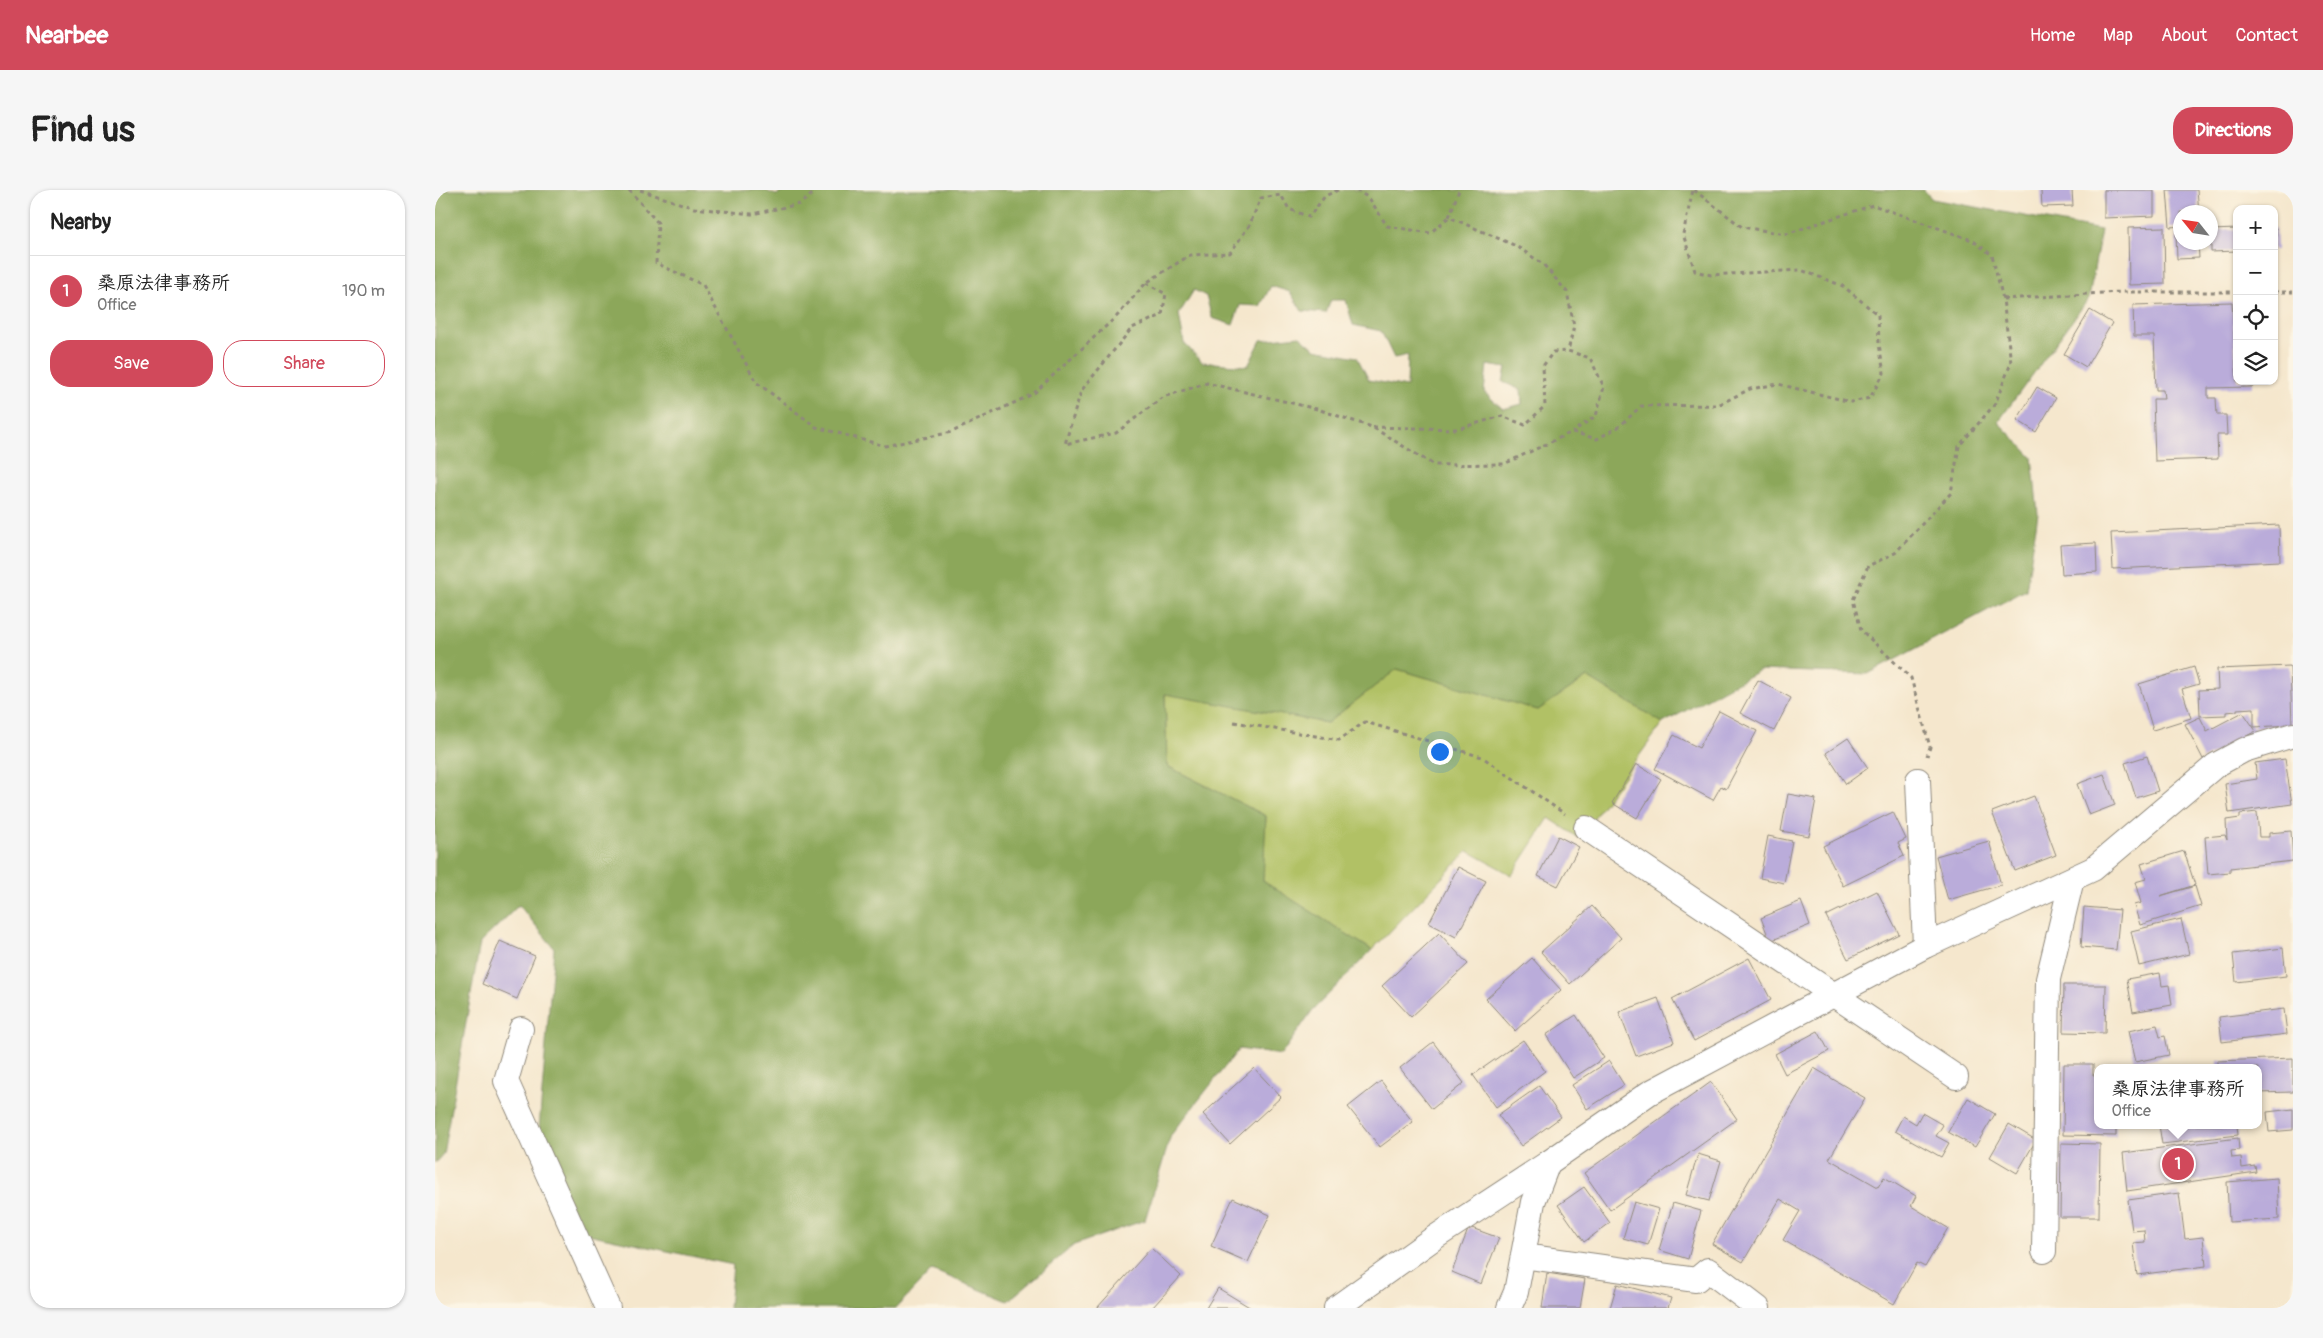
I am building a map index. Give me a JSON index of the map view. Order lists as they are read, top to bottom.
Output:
{
  "north": "top left",
  "page": {
    "header": "Nearbee",
    "nav": [
      "Home",
      "Map",
      "About",
      "Contact"
    ],
    "buttons": [
      "Directions",
      ["Save", "Share"]
    ],
    "title": "Find us",
    "heading": "Nearby",
    "map_buttons": ["+", "−"],
    "list": [
      {
        "mark": "1",
        "name": "桑原法律事務所",
        "note": "Office",
        "value": "190 m"
      }
    ],
    "popup": ["桑原法律事務所", "Office"],
    "pins": "1"
  }
}
